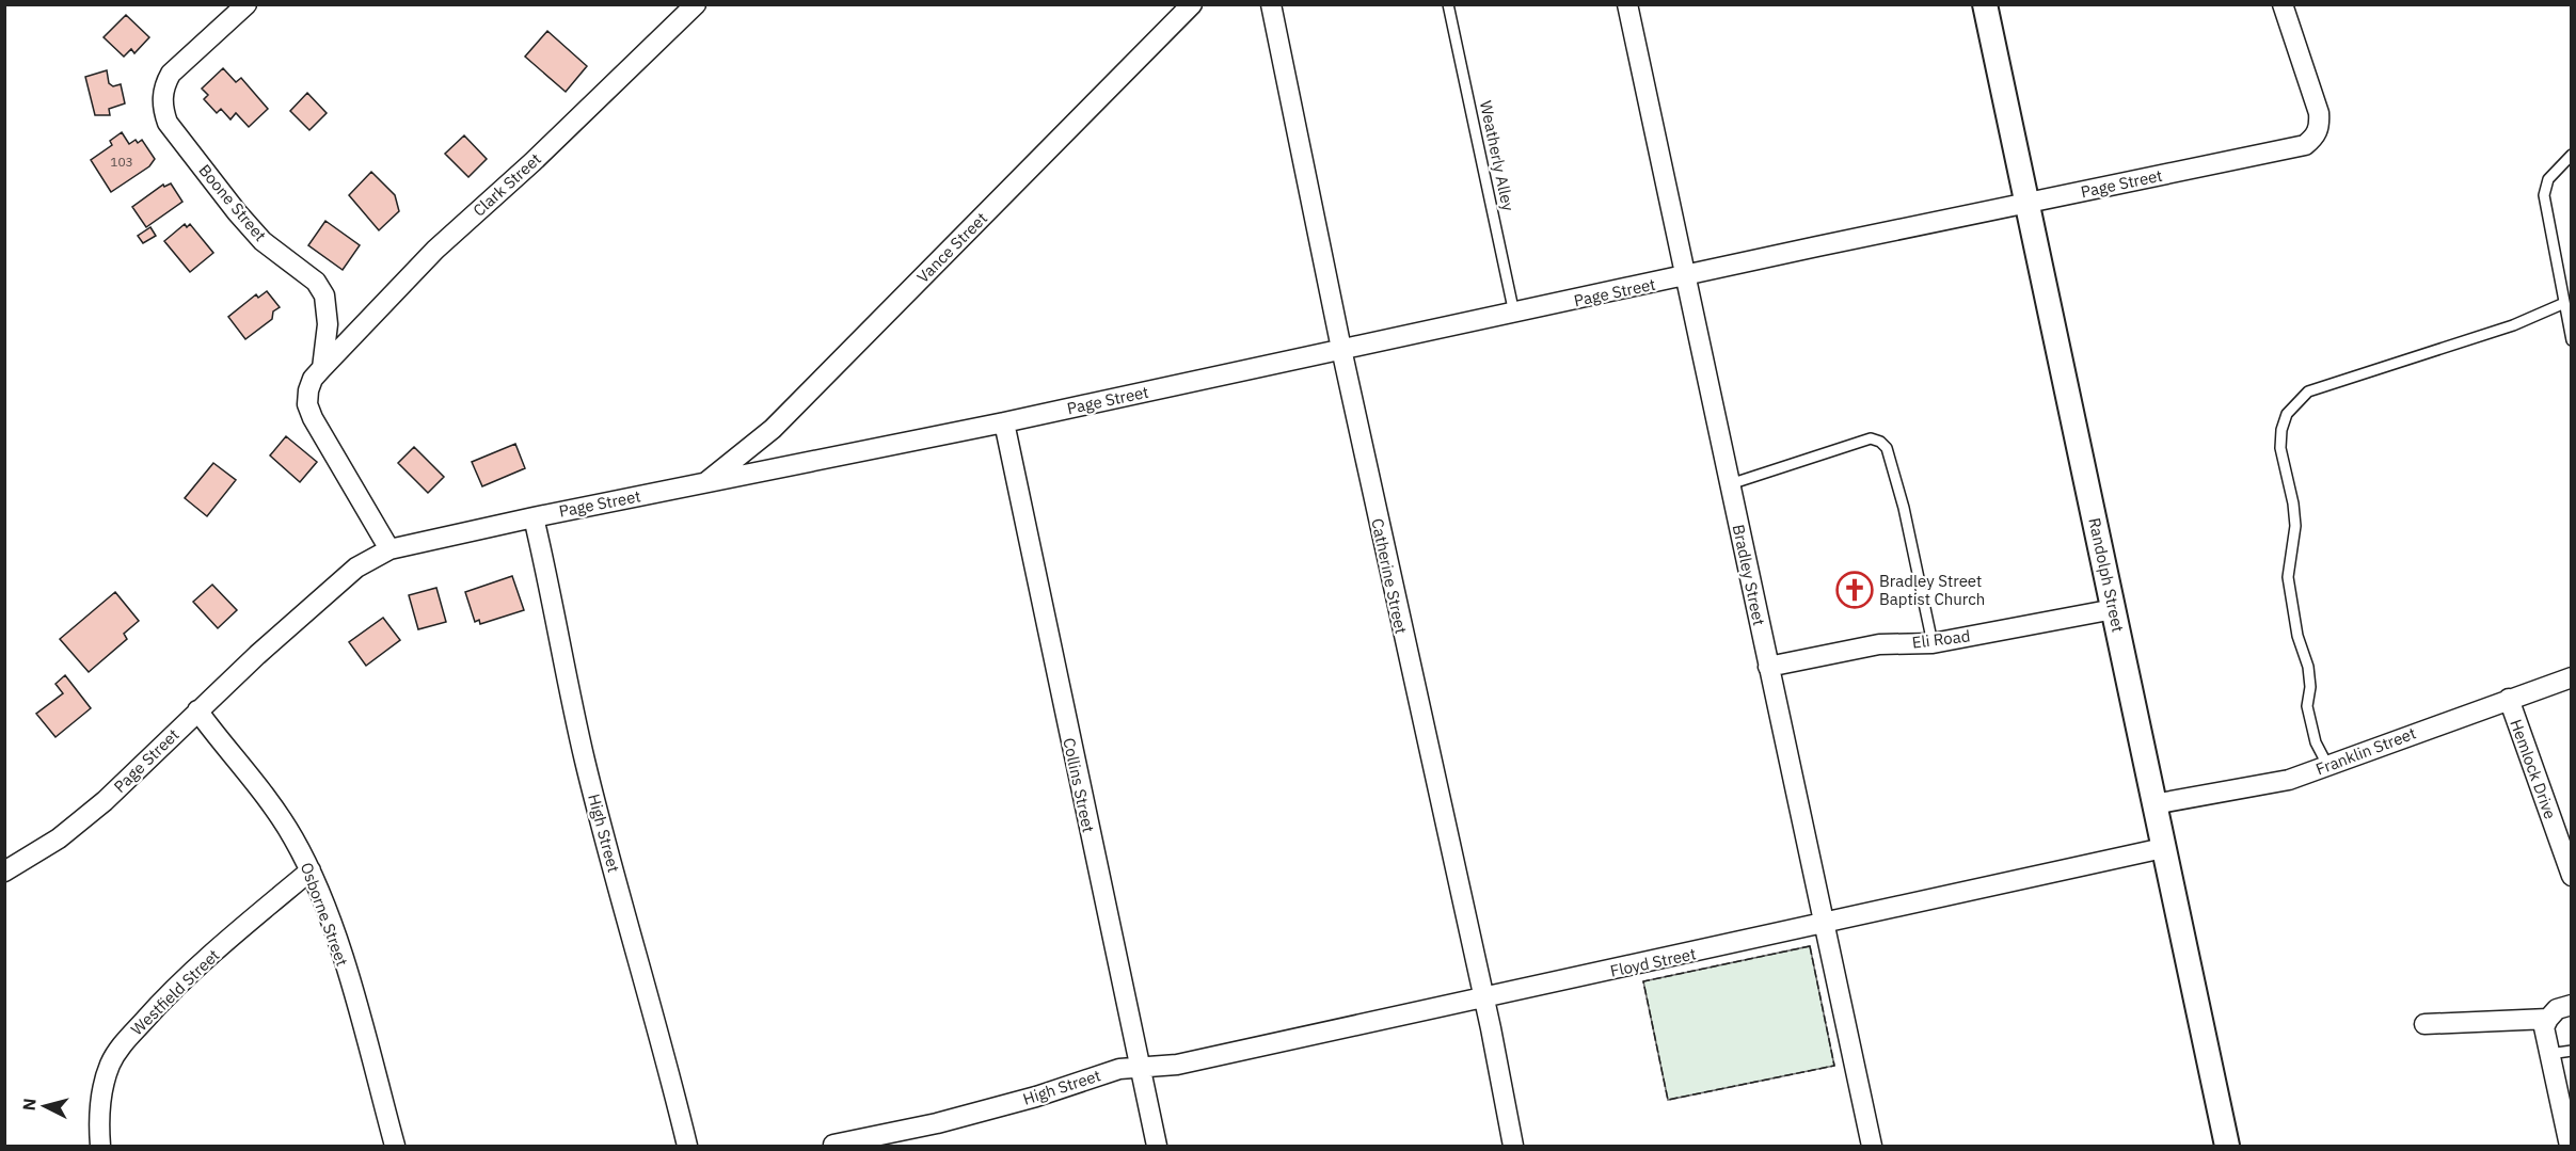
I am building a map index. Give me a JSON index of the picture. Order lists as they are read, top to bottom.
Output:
{
  "streets": {
    "street": [
      "Page Street",
      "Clark Street",
      "Boone Street",
      "Vance Street",
      "Bradley Street",
      "Randolph Street",
      "Catherine Street",
      "Eli Road",
      "Franklin Street",
      "Hemlock Drive",
      "Collins Street",
      "High Street",
      "Osborne Street",
      "Floyd Street",
      "Westfield Street"
    ],
    "lane": ["Weatherly Alley"]
  },
  "crossings": [
    ["Weatherly Alley", "Page Street"],
    ["Page Street", "Boone Street"],
    ["Page Street", "Vance Street"],
    ["Page Street", "Bradley Street"],
    ["Page Street", "Randolph Street"],
    ["Page Street", "Catherine Street"],
    ["Page Street", "Collins Street"],
    ["Page Street", "High Street"],
    ["Page Street", "Osborne Street"],
    ["Clark Street", "Boone Street"],
    ["Bradley Street", "Eli Road"],
    ["Bradley Street", "Floyd Street"],
    ["Randolph Street", "Eli Road"],
    ["Randolph Street", "Franklin Street"],
    ["Randolph Street", "Floyd Street"],
    ["Catherine Street", "Floyd Street"],
    ["Franklin Street", "Hemlock Drive"],
    ["Collins Street", "High Street"],
    ["Collins Street", "Floyd Street"],
    ["High Street", "Floyd Street"],
    ["Osborne Street", "Westfield Street"]
  ],
  "places": {
    "church": ["Bradley Street Baptist Church"]
  },
  "house_numbers": ["103"],
  "north": "left"
}
